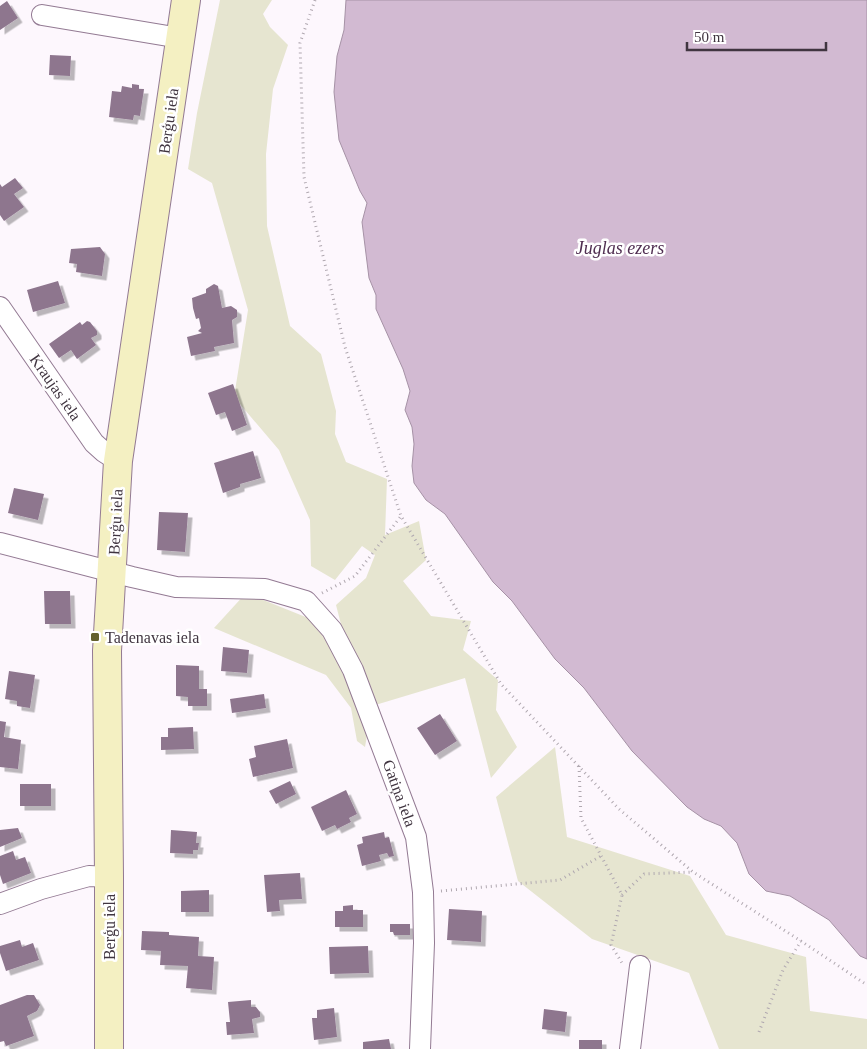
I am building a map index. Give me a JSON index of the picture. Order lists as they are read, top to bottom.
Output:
{
  "streets": {
    "street": ["Berģu iela", "Kraujas iela", "Gatiņa iela"]
  },
  "crossings": [
    ["Berģu iela", "Kraujas iela"]
  ],
  "water": ["Juglas ezers"],
  "places": {
    "transit": ["Tadenavas iela"]
  },
  "scale_bar": "50 m"
}
